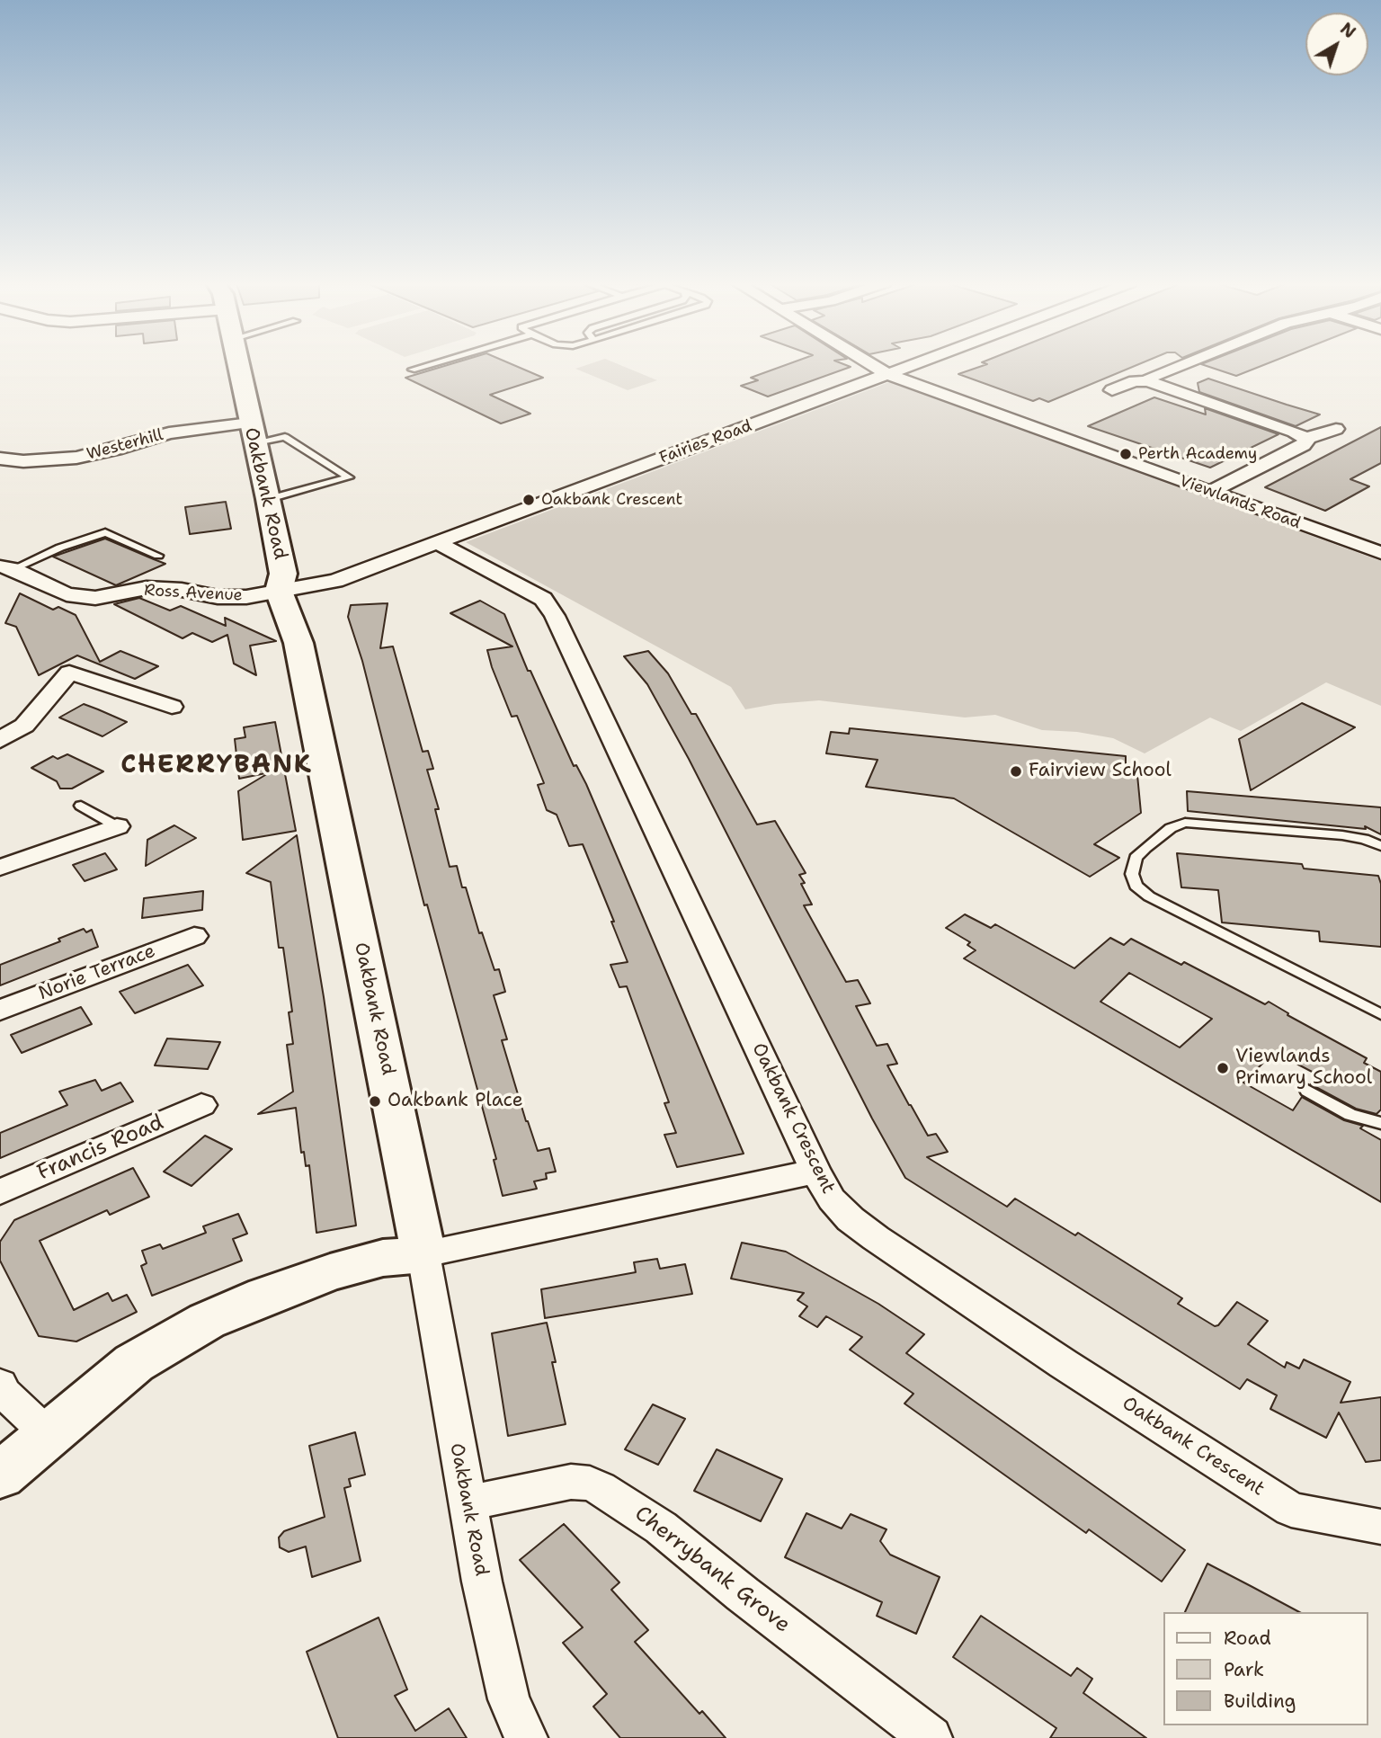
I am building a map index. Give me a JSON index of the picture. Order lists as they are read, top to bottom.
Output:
{
  "streets": {
    "street": [
      "Fairies Road",
      "Westerhill",
      "Oakbank Road",
      "Viewlands Road",
      "Ross Avenue",
      "Norie Terrace",
      "Oakbank Crescent",
      "Francis Road",
      "Cherrybank Grove"
    ]
  },
  "crossings": [
    ["Fairies Road", "Oakbank Road"],
    ["Fairies Road", "Viewlands Road"],
    ["Fairies Road", "Ross Avenue"],
    ["Fairies Road", "Oakbank Crescent"],
    ["Westerhill", "Oakbank Road"],
    ["Oakbank Road", "Ross Avenue"],
    ["Oakbank Road", "Cherrybank Grove"]
  ],
  "districts": ["CHERRYBANK"],
  "places": [
    "Perth Academy",
    "Oakbank Crescent",
    "Fairview School",
    "Viewlands Primary School",
    "Oakbank Place"
  ],
  "legend": ["Road", "Park", "Building"],
  "north": "top right"
}
